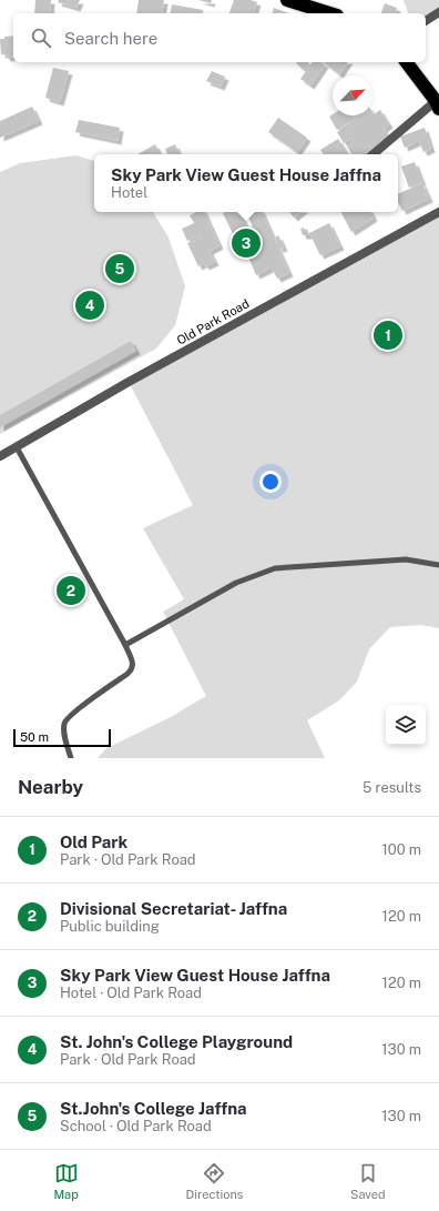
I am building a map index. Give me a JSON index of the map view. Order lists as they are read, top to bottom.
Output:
{
  "streets": {
    "street": ["Old Park Road"]
  },
  "scale_bar": "50 m",
  "north": "top right",
  "page": {
    "search": "Search here",
    "popup": ["Sky Park View Guest House Jaffna", "Hotel"],
    "pins": [
      "3",
      "5",
      "4",
      "1",
      "2"
    ],
    "scale": "50 m",
    "heading": ["Nearby", "5 results"],
    "list": [
      {
        "mark": "1",
        "name": "Old Park",
        "note": "Park · Old Park Road",
        "value": "100 m"
      },
      {
        "mark": "2",
        "name": "Divisional Secretariat- Jaffna",
        "note": "Public building",
        "value": "120 m"
      },
      {
        "mark": "3",
        "name": "Sky Park View Guest House Jaffna",
        "note": "Hotel · Old Park Road",
        "value": "120 m"
      },
      {
        "mark": "4",
        "name": "St. John's College Playground",
        "note": "Park · Old Park Road",
        "value": "130 m"
      },
      {
        "mark": "5",
        "name": "St.John's College Jaffna",
        "note": "School · Old Park Road",
        "value": "130 m"
      }
    ],
    "nav": ["Map", "Directions", "Saved"]
  }
}
